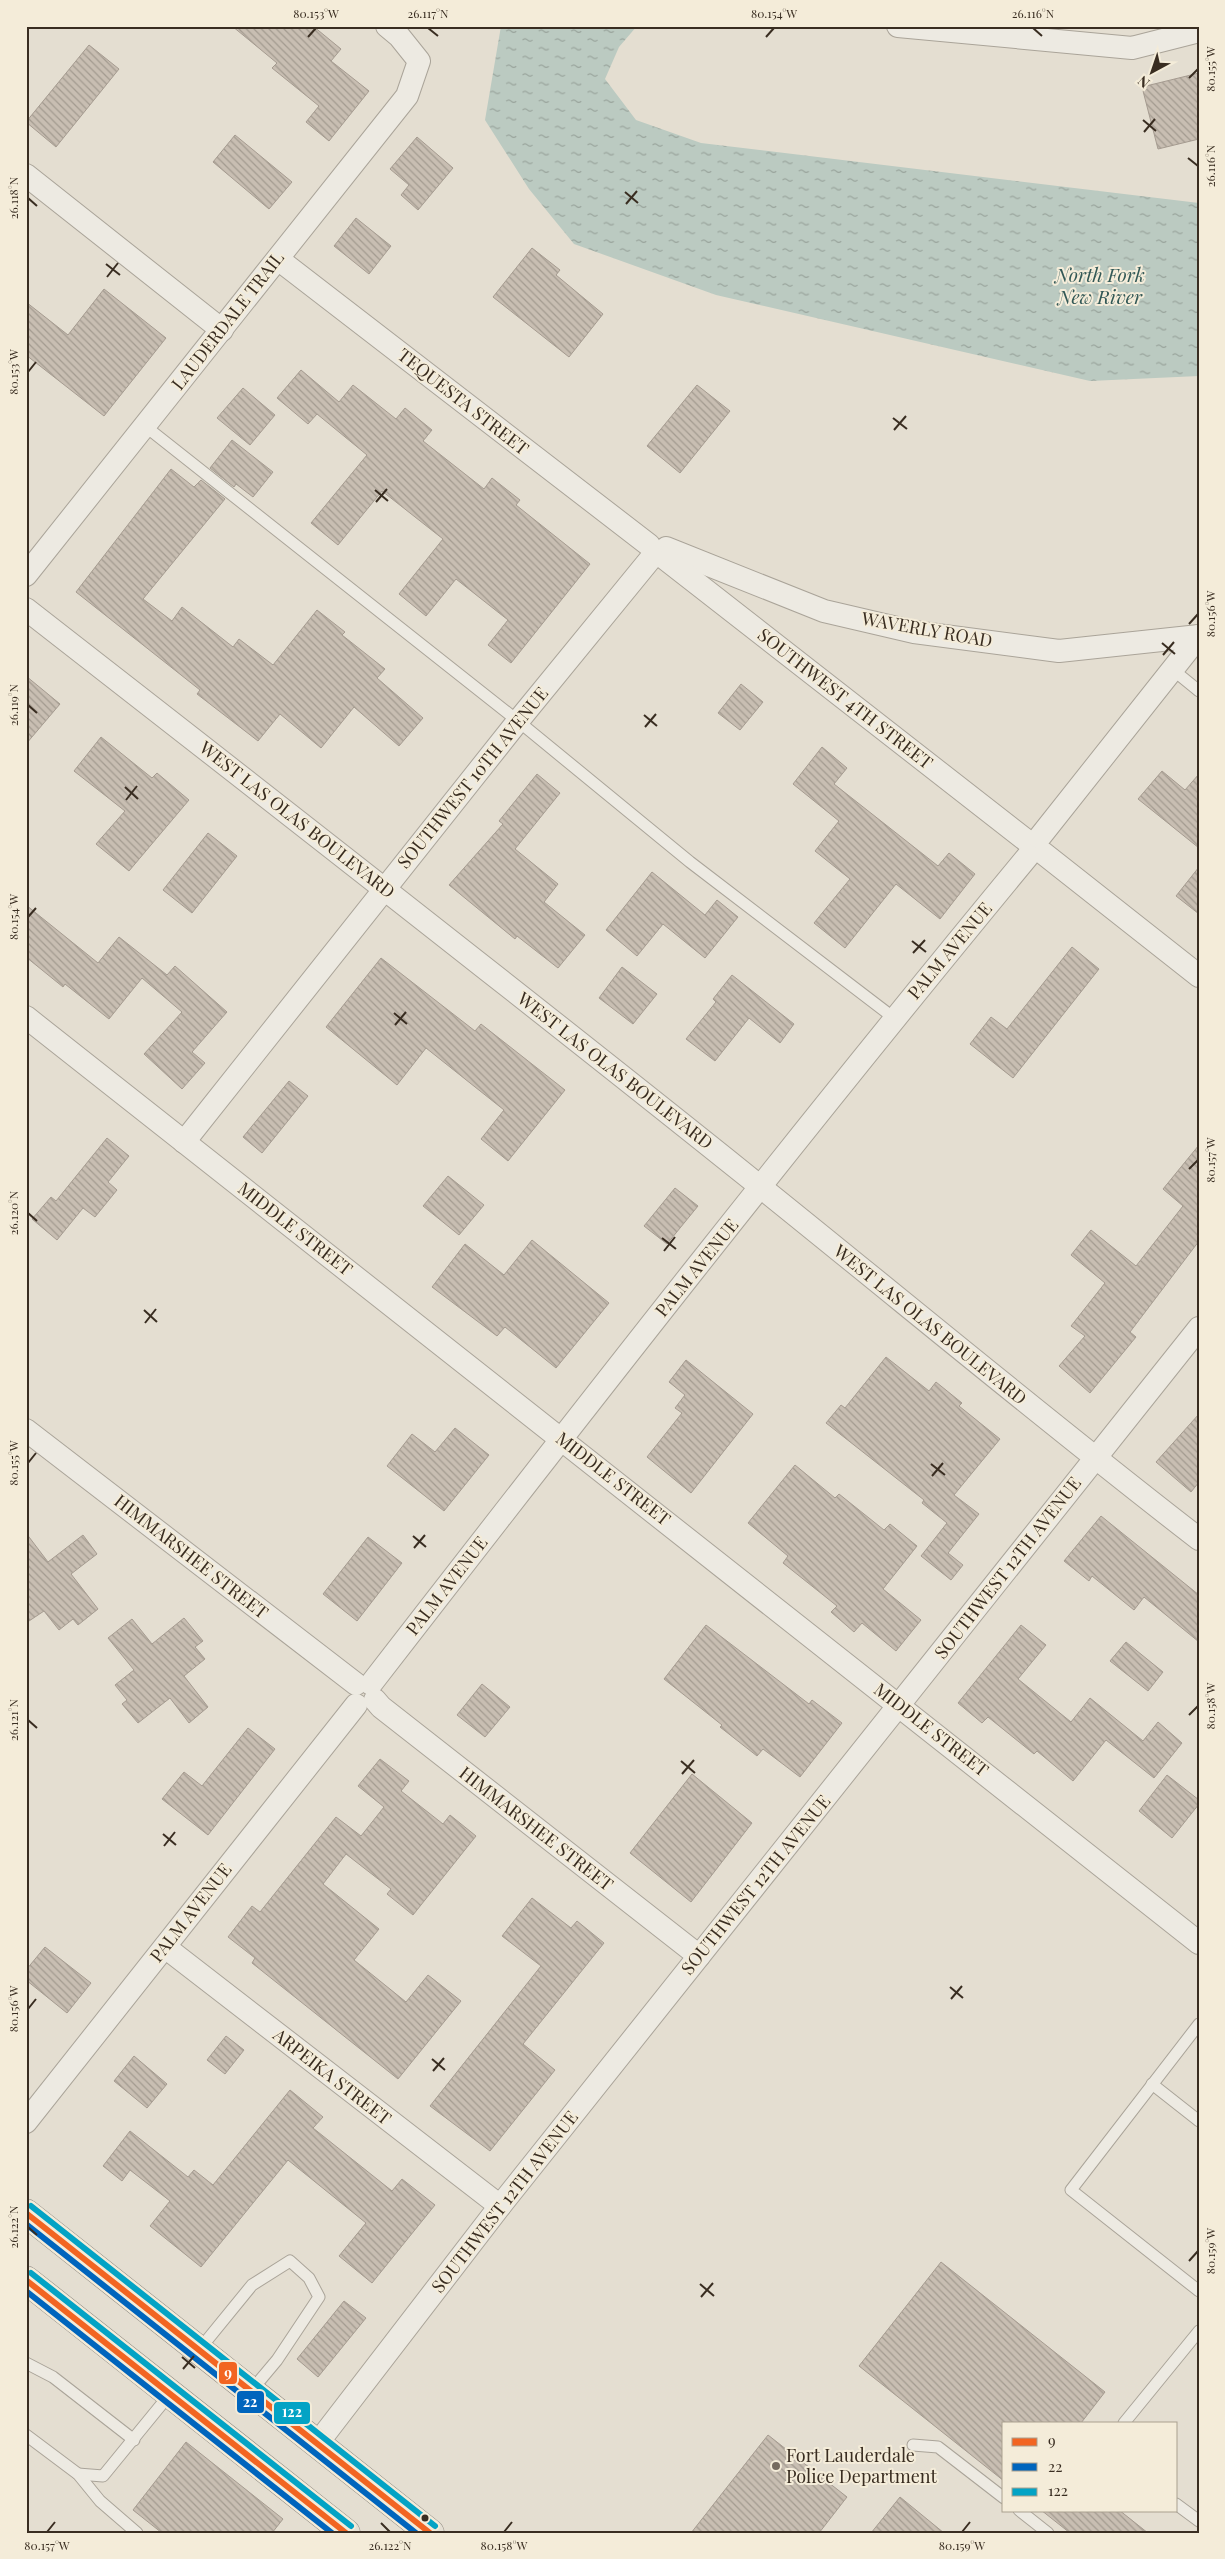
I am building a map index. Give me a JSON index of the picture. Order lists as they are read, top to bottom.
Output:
{
  "streets": {
    "street": [
      "LAUDERDALE TRAIL",
      "TEQUESTA STREET",
      "WAVERLY ROAD",
      "SOUTHWEST 4TH STREET",
      "SOUTHWEST 10TH AVENUE",
      "WEST LAS OLAS BOULEVARD",
      "PALM AVENUE",
      "MIDDLE STREET",
      "HIMMARSHEE STREET",
      "SOUTHWEST 12TH AVENUE",
      "ARPEIKA STREET"
    ]
  },
  "crossings": [
    ["LAUDERDALE TRAIL", "TEQUESTA STREET"],
    ["TEQUESTA STREET", "WAVERLY ROAD"],
    ["TEQUESTA STREET", "SOUTHWEST 4TH STREET"],
    ["TEQUESTA STREET", "SOUTHWEST 10TH AVENUE"],
    ["WAVERLY ROAD", "SOUTHWEST 4TH STREET"],
    ["WAVERLY ROAD", "SOUTHWEST 10TH AVENUE"],
    ["WAVERLY ROAD", "PALM AVENUE"],
    ["SOUTHWEST 4TH STREET", "SOUTHWEST 10TH AVENUE"],
    ["SOUTHWEST 4TH STREET", "PALM AVENUE"],
    ["SOUTHWEST 10TH AVENUE", "WEST LAS OLAS BOULEVARD"],
    ["SOUTHWEST 10TH AVENUE", "MIDDLE STREET"],
    ["WEST LAS OLAS BOULEVARD", "PALM AVENUE"],
    ["WEST LAS OLAS BOULEVARD", "SOUTHWEST 12TH AVENUE"],
    ["PALM AVENUE", "MIDDLE STREET"],
    ["PALM AVENUE", "HIMMARSHEE STREET"],
    ["PALM AVENUE", "ARPEIKA STREET"],
    ["MIDDLE STREET", "SOUTHWEST 12TH AVENUE"],
    ["HIMMARSHEE STREET", "SOUTHWEST 12TH AVENUE"],
    ["SOUTHWEST 12TH AVENUE", "ARPEIKA STREET"]
  ],
  "water": ["North Fork New River"],
  "places": ["Fort Lauderdale Police Department"],
  "lines": ["transit line 122", "transit line 9", "transit line 22"],
  "legend": ["9", "22", "122"],
  "north": "bottom left",
  "coordinates": [
    "80.153°W",
    "26.117°N",
    "80.154°W",
    "26.116°N",
    "80.155°W",
    "26.118°N",
    "80.156°W",
    "26.119°N",
    "80.157°W",
    "26.120°N",
    "80.158°W",
    "26.121°N",
    "26.122°N",
    "80.159°W"
  ]
}
